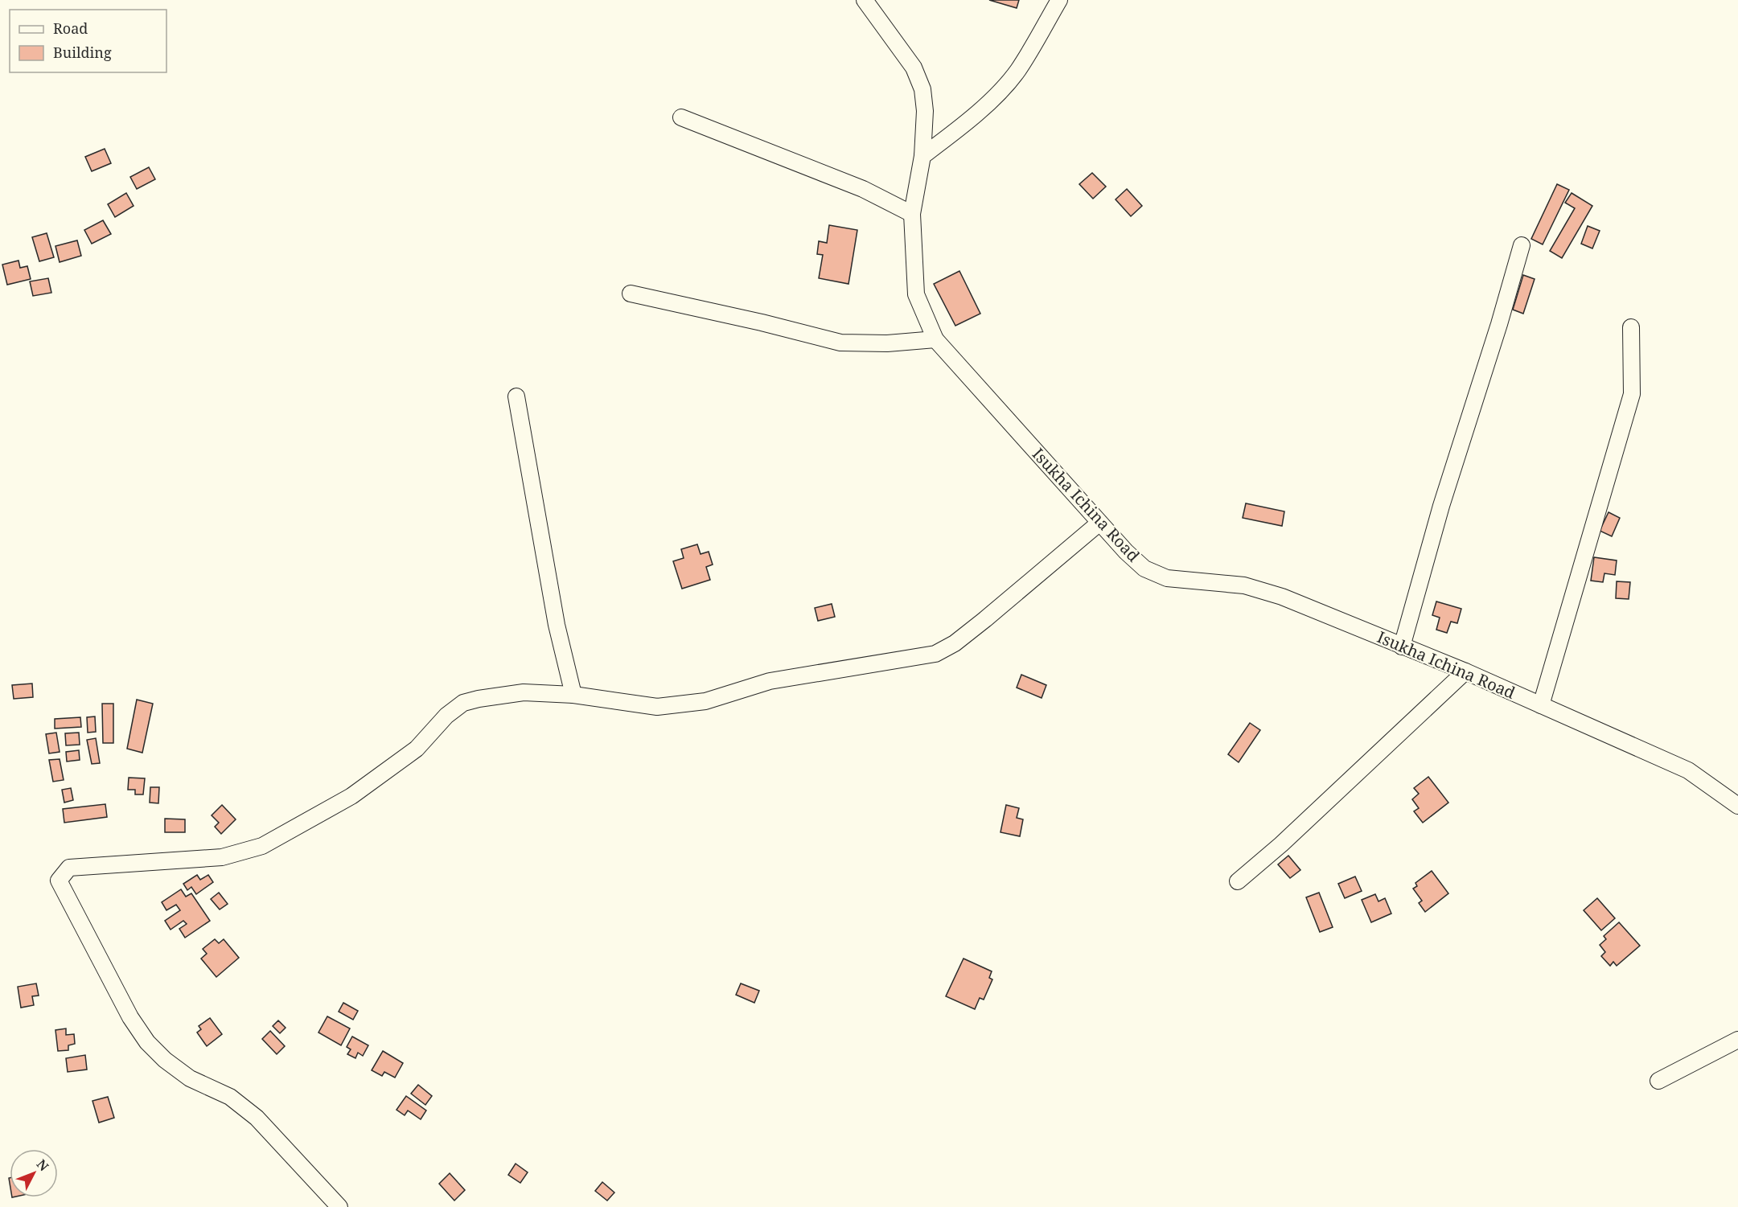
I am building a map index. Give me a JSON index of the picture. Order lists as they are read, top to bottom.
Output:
{
  "streets": {
    "street": ["Isukha Ichina Road"]
  },
  "legend": ["Road", "Building"],
  "north": "top right"
}
